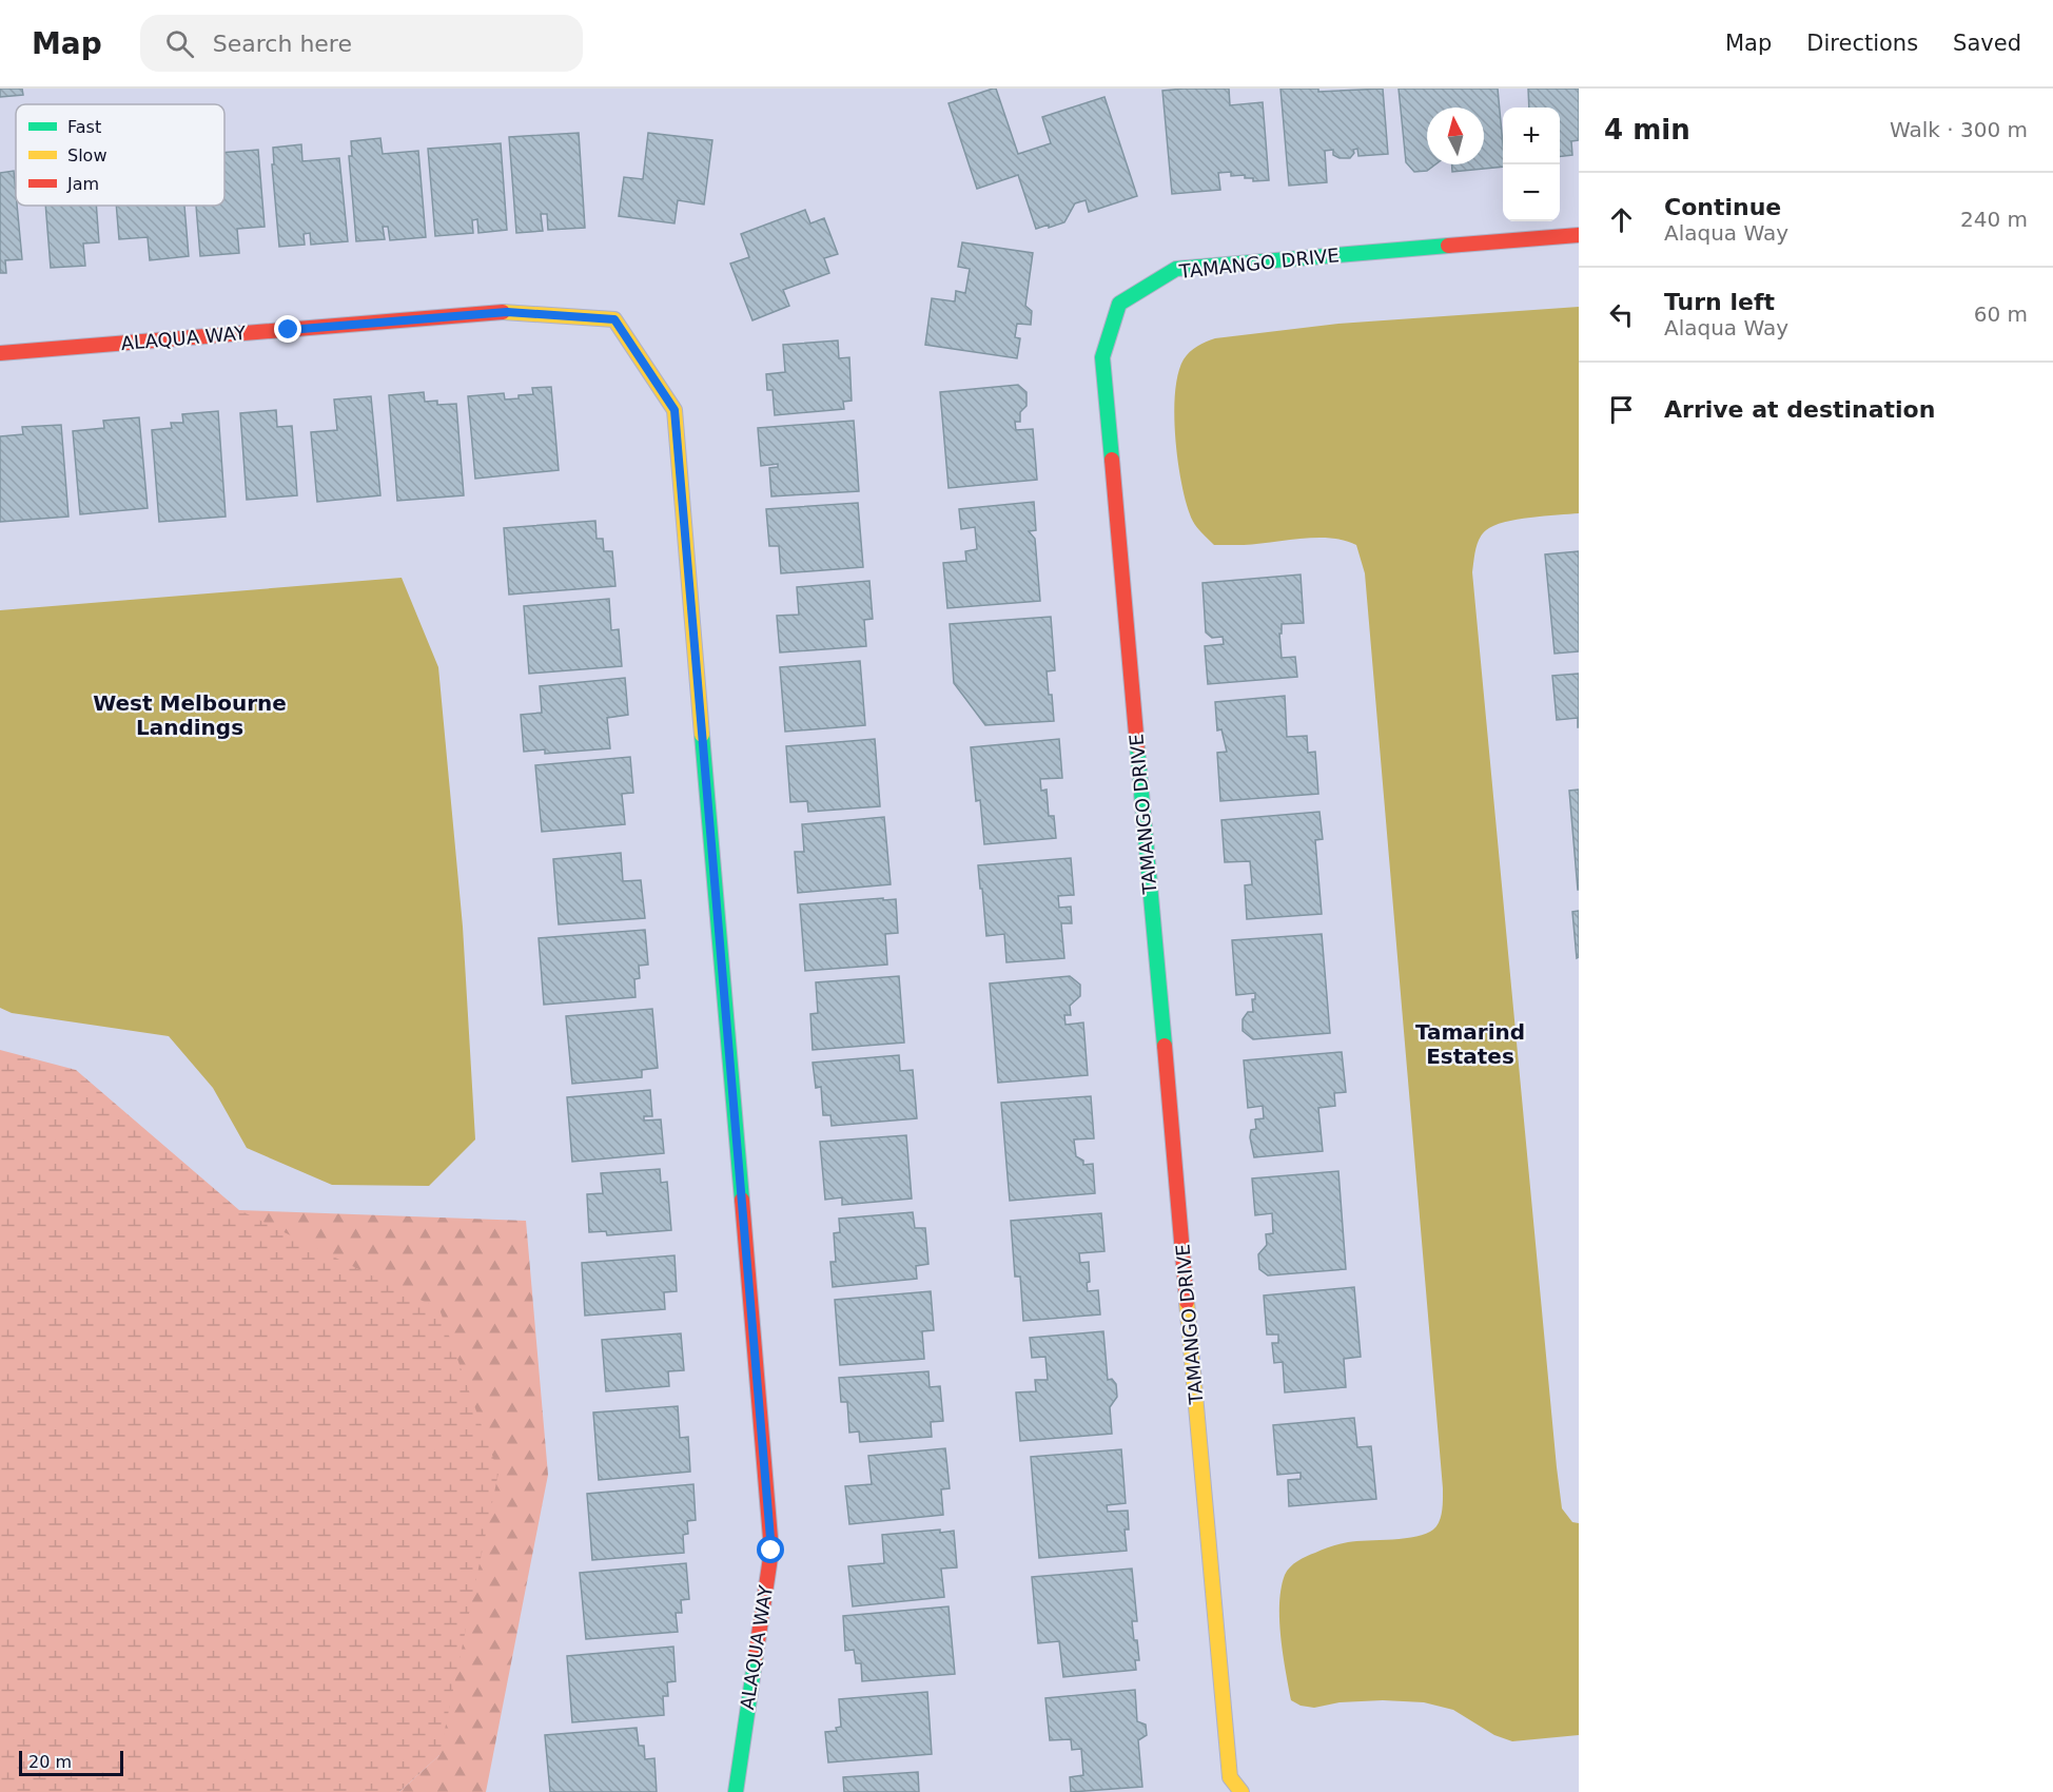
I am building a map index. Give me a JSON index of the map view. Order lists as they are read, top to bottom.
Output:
{
  "streets": {
    "street": ["TAMANGO DRIVE", "ALAQUA WAY"]
  },
  "districts": ["West Melbourne Landings", "Tamarind Estates"],
  "legend": ["Fast", "Slow", "Jam"],
  "scale_bar": "20 m",
  "north": "top",
  "page": {
    "header": "Map",
    "search": "Search here",
    "nav": ["Map", "Directions", "Saved"],
    "heading": ["4 min", "Walk · 300 m"],
    "map_buttons": ["+", "−"],
    "list": [
      ["Continue", "Alaqua Way", "240 m"],
      ["Turn left", "Alaqua Way", "60 m"],
      "Arrive at destination"
    ],
    "scale": "20 m"
  }
}
